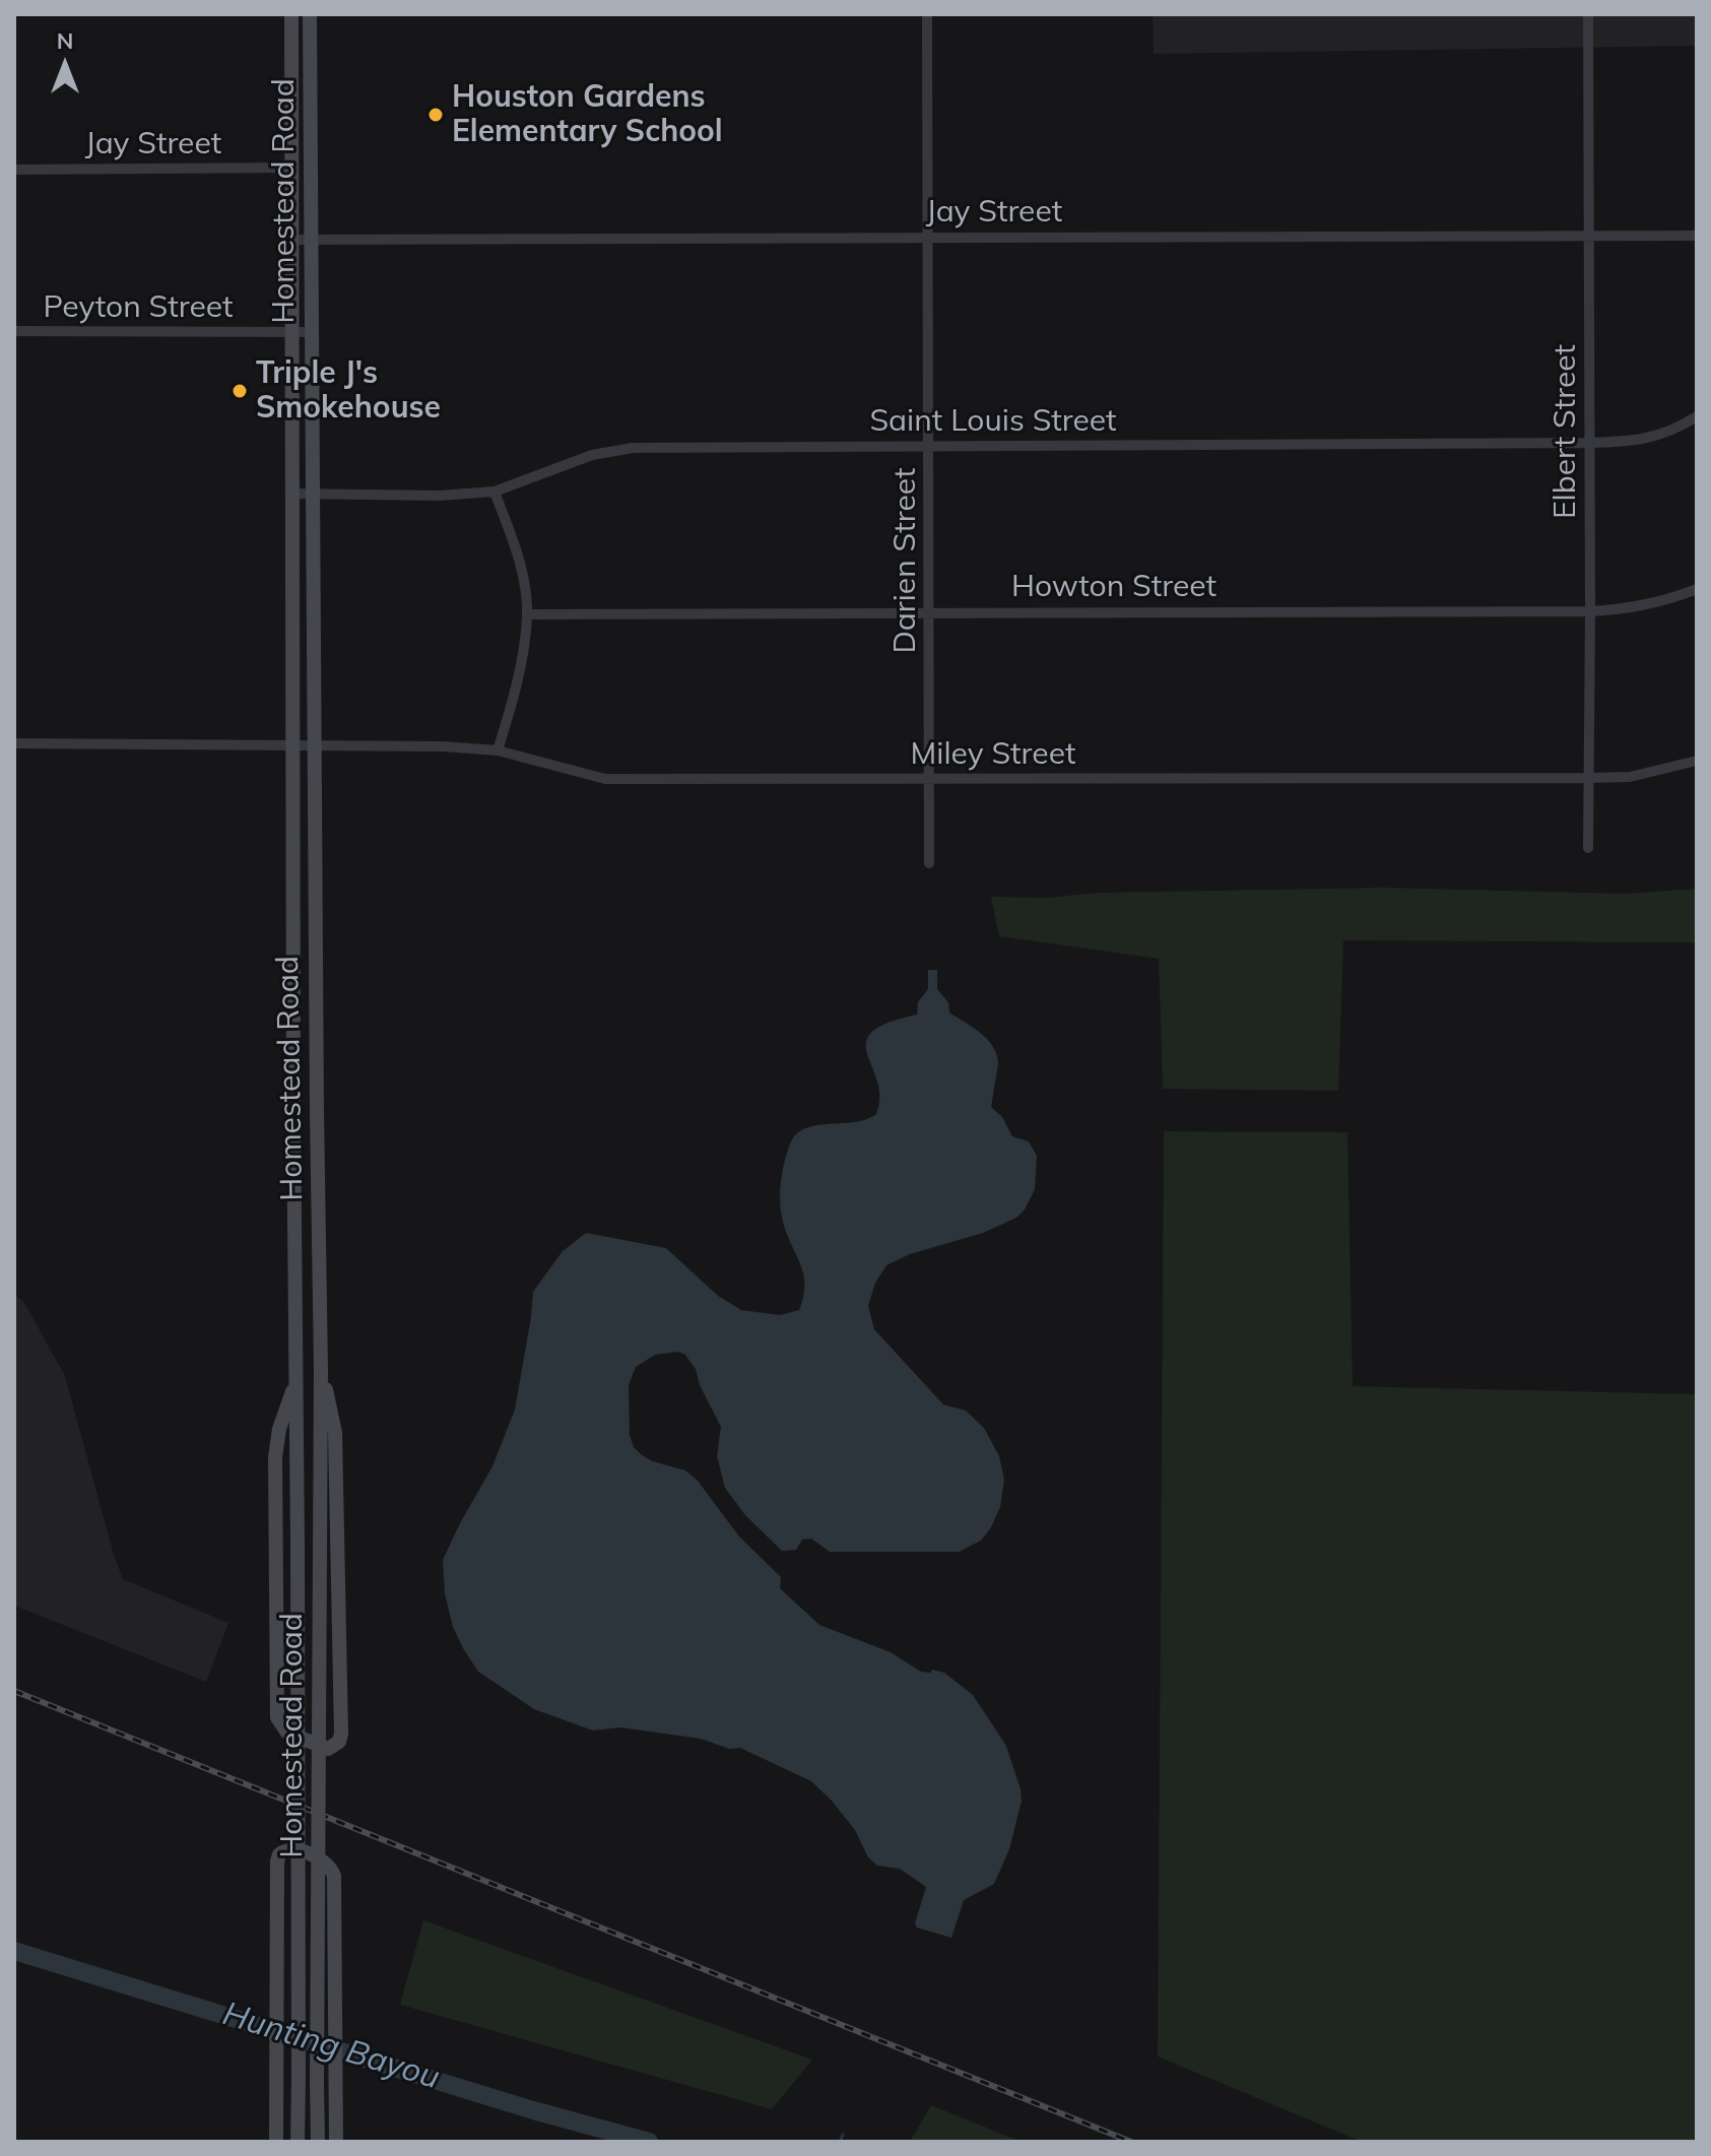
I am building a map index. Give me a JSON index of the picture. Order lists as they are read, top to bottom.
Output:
{
  "streets": {
    "main road": ["Homestead Road"],
    "street": [
      "Jay Street",
      "Peyton Street",
      "Saint Louis Street",
      "Elbert Street",
      "Darien Street",
      "Howton Street",
      "Miley Street"
    ]
  },
  "crossings": [
    ["Jay Street", "Homestead Road"],
    ["Jay Street", "Elbert Street"],
    ["Jay Street", "Darien Street"],
    ["Homestead Road", "Peyton Street"],
    ["Homestead Road", "Saint Louis Street"],
    ["Homestead Road", "Miley Street"],
    ["Saint Louis Street", "Elbert Street"],
    ["Saint Louis Street", "Darien Street"],
    ["Elbert Street", "Howton Street"],
    ["Elbert Street", "Miley Street"],
    ["Darien Street", "Howton Street"],
    ["Darien Street", "Miley Street"]
  ],
  "water": ["Hunting Bayou"],
  "places": ["Houston Gardens Elementary School", "Triple J's Smokehouse"],
  "north": "top"
}
